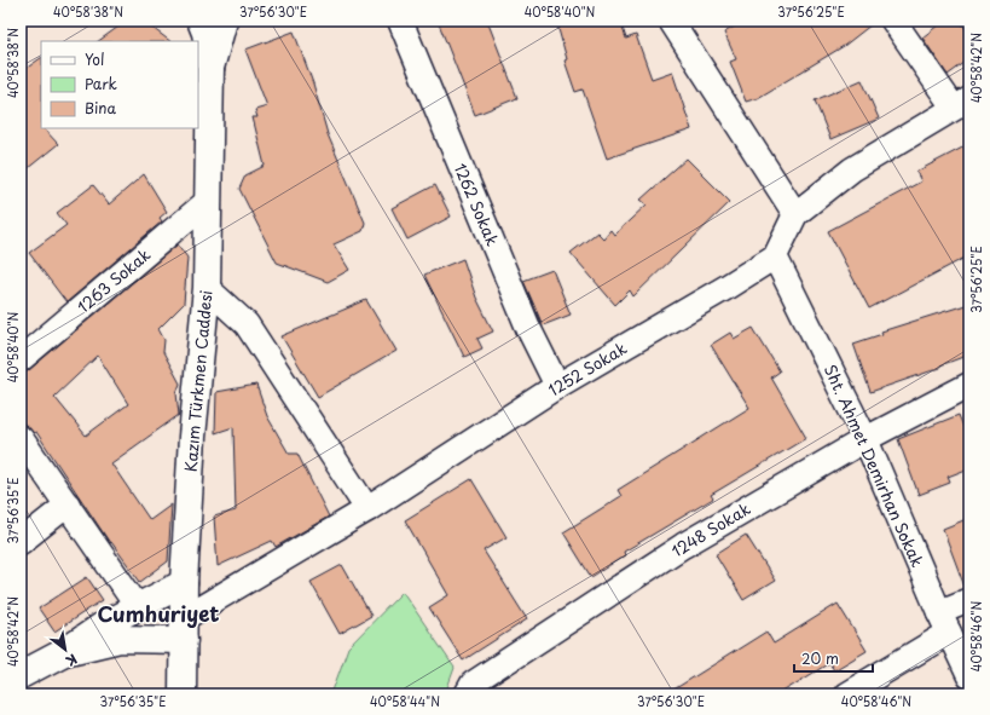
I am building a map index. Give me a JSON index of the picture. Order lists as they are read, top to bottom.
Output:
{
  "streets": {
    "main road": ["Kazım Türkmen Caddesi"],
    "street": [
      "1262 Sokak",
      "1263 Sokak",
      "1252 Sokak",
      "Sht. Ahmet Demirhan Sokak",
      "1248 Sokak"
    ]
  },
  "crossings": [
    ["1262 Sokak", "1252 Sokak"],
    ["1263 Sokak", "Kazım Türkmen Caddesi"],
    ["1252 Sokak", "Kazım Türkmen Caddesi"],
    ["1252 Sokak", "Sht. Ahmet Demirhan Sokak"],
    ["Sht. Ahmet Demirhan Sokak", "1248 Sokak"]
  ],
  "districts": ["Cumhuriyet"],
  "legend": ["Yol", "Park", "Bina"],
  "scale_bar": "20 m",
  "north": "bottom right",
  "coordinates": [
    "40°58'38\"N",
    "37°56'30\"E",
    "40°58'40\"N",
    "37°56'25\"E",
    "40°58'42\"N",
    "37°56'35\"E",
    "40°58'46\"N",
    "40°58'44\"N"
  ]
}
